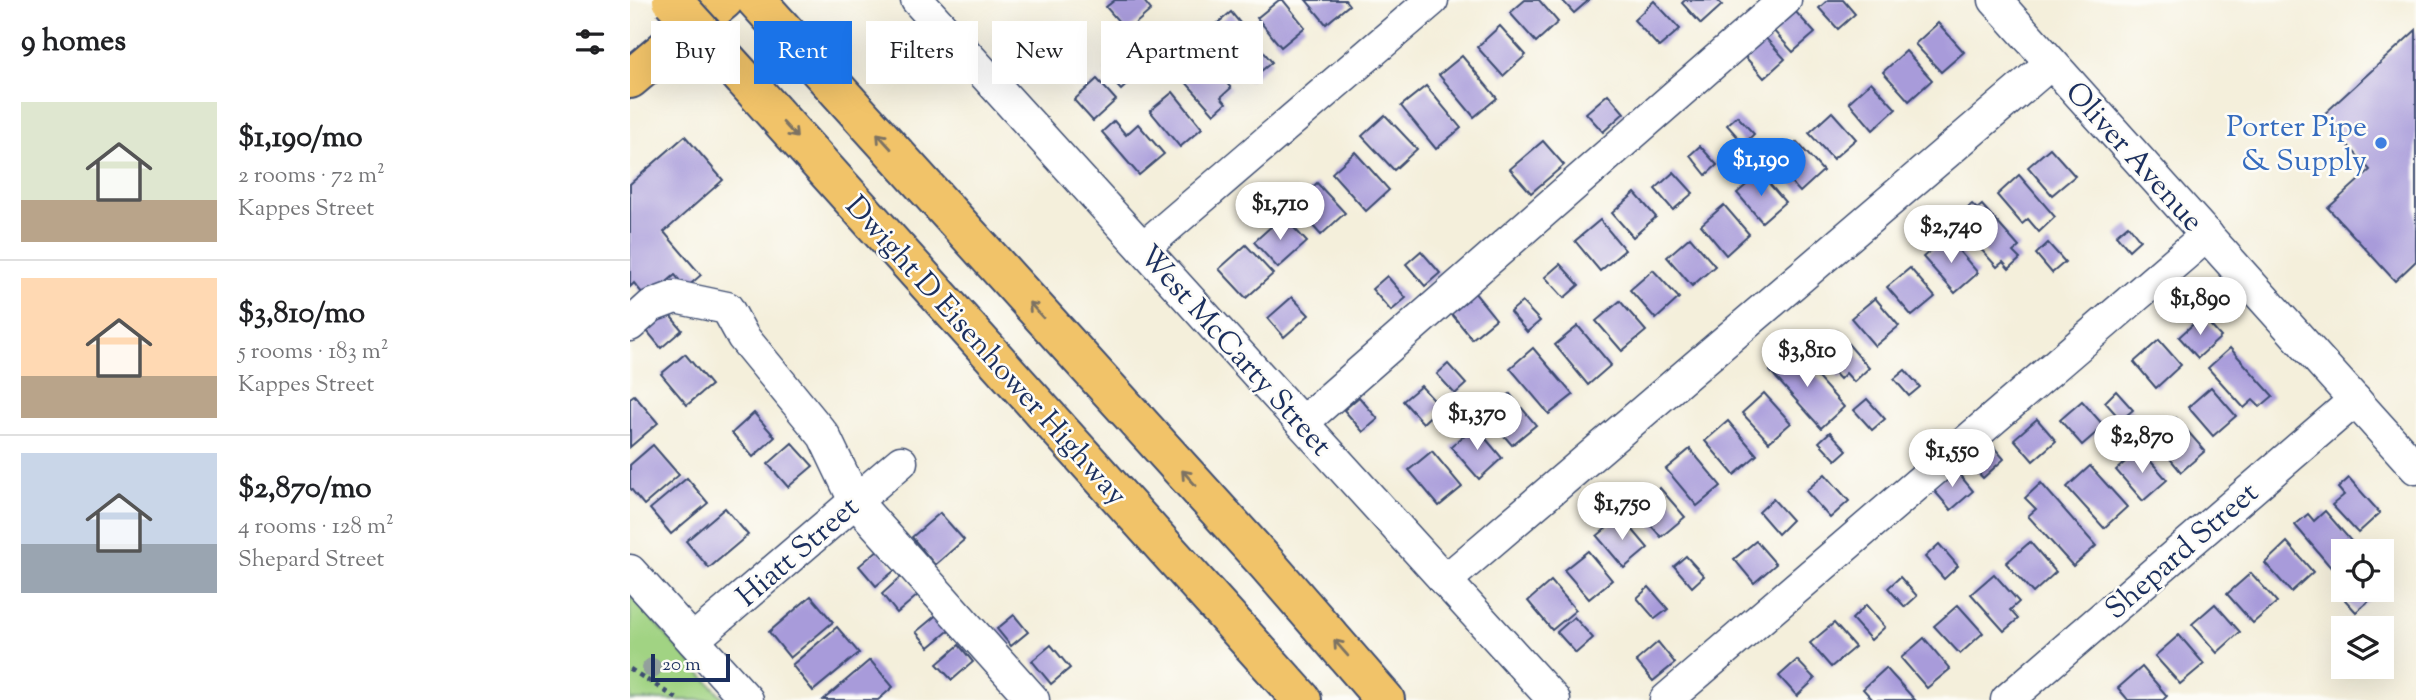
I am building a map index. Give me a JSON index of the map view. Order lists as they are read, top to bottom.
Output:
{
  "streets": {
    "main road": ["Dwight D Eisenhower Highway"],
    "street": [
      "Oliver Avenue",
      "West McCarty Street",
      "Shepard Street",
      "Hiatt Street"
    ]
  },
  "crossings": [
    ["Oliver Avenue", "Shepard Street"]
  ],
  "places": ["Porter Pipe & Supply"],
  "scale_bar": "20 m",
  "page": {
    "heading": "9 homes",
    "chip": [
      "Buy",
      "Rent",
      "Filters",
      "New",
      "Apartment"
    ],
    "list": [
      {
        "name": "$1,190/mo",
        "note": "2 rooms · 72 m² · Kappes Street"
      },
      {
        "name": "$3,810/mo",
        "note": "5 rooms · 183 m² · Kappes Street"
      },
      {
        "name": "$2,870/mo",
        "note": "4 rooms · 128 m² · Shepard Street"
      }
    ],
    "price": [
      "$1,190",
      "$1,710",
      "$2,740",
      "$1,890",
      "$3,810",
      "$1,370",
      "$2,870",
      "$1,550",
      "$1,750"
    ],
    "scale": "20 m"
  }
}
